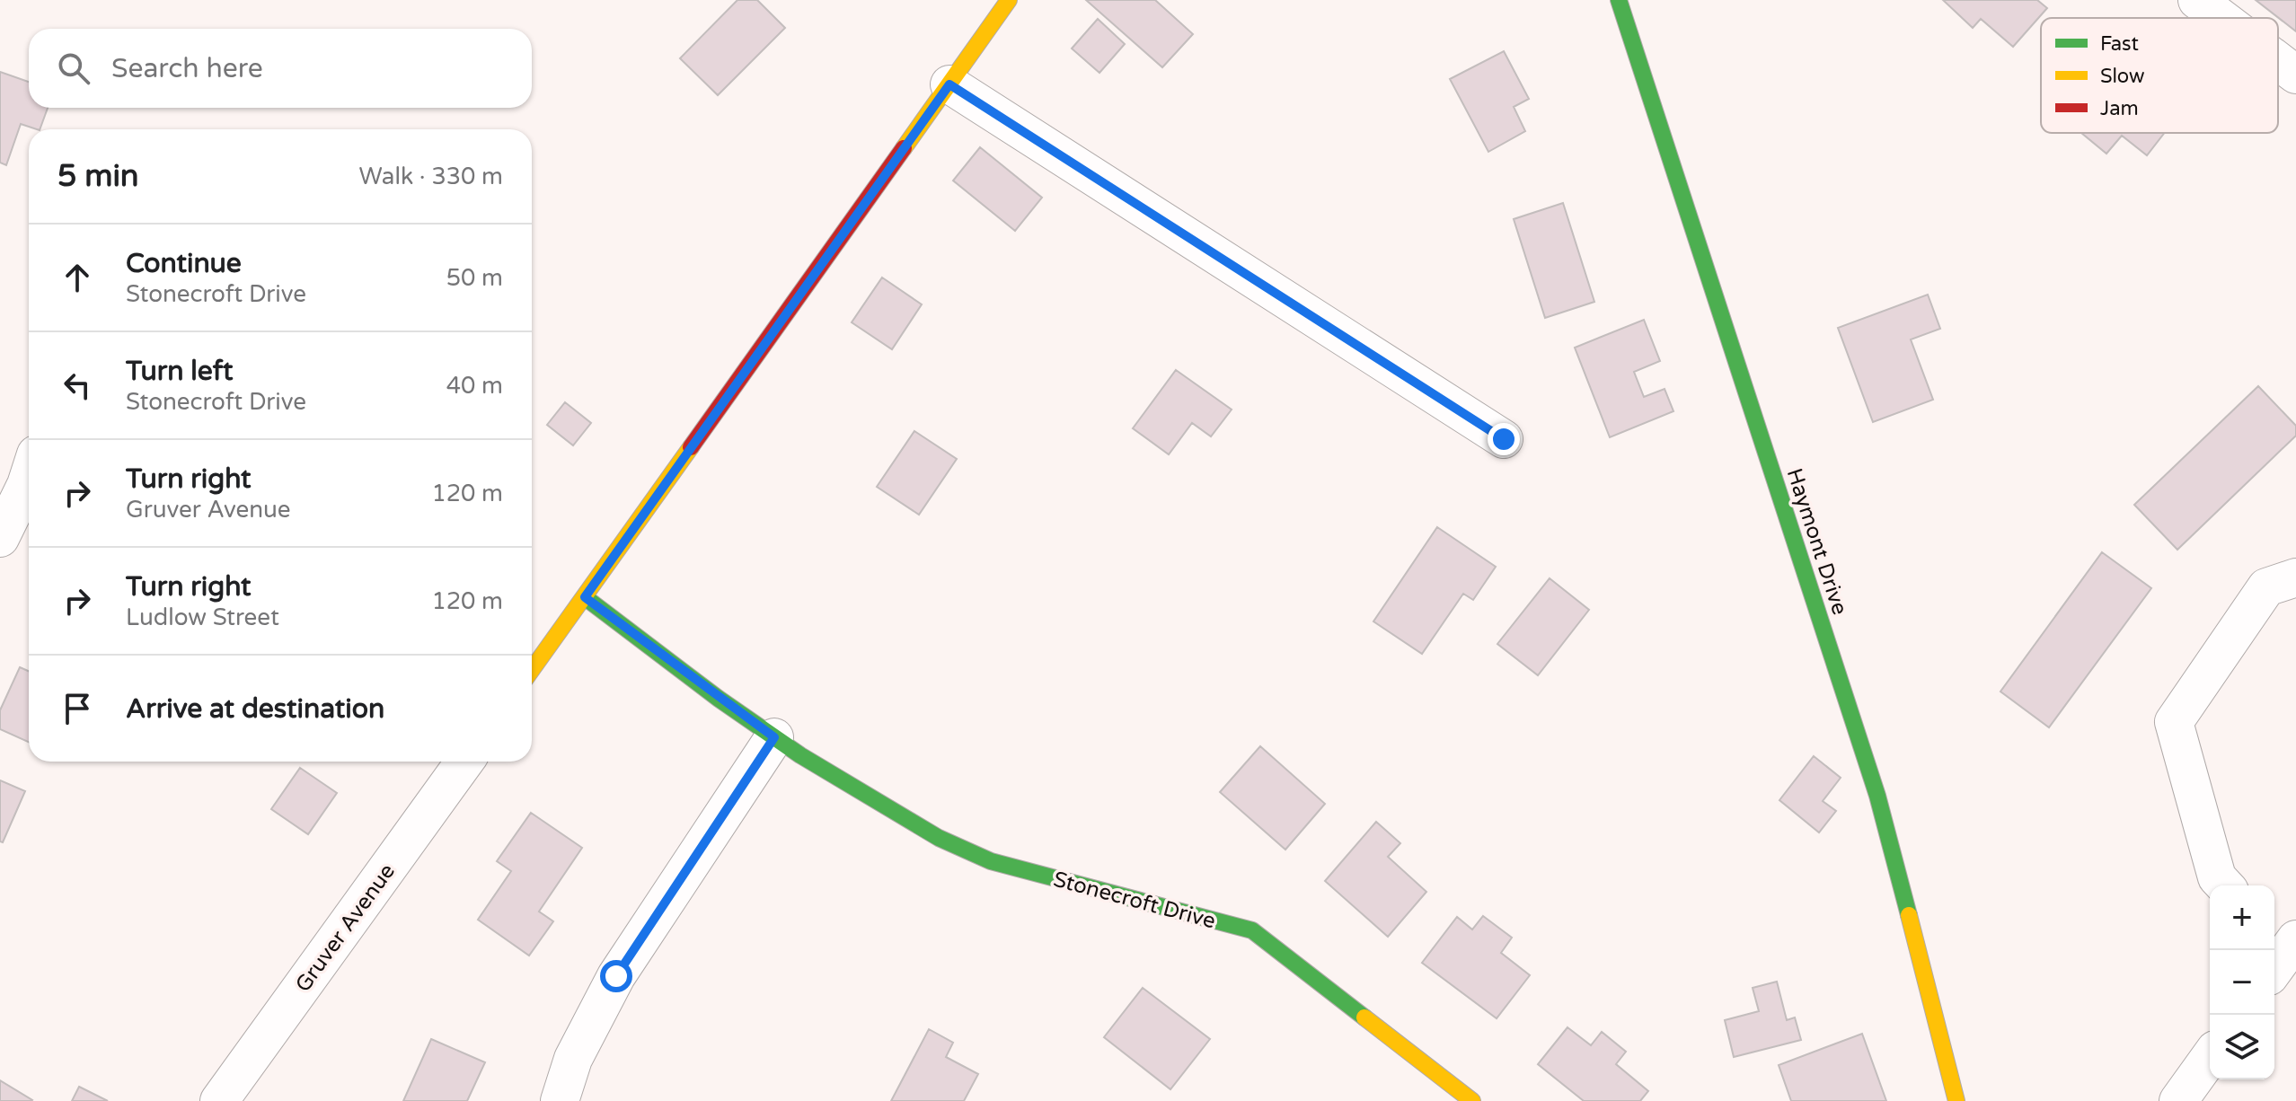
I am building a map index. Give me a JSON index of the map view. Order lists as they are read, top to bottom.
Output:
{
  "streets": {
    "street": ["Haymont Drive", "Stonecroft Drive", "Gruver Avenue"]
  },
  "legend": ["Fast", "Slow", "Jam"],
  "page": {
    "search": "Search here",
    "heading": ["5 min", "Walk · 330 m"],
    "list": [
      ["Continue", "Stonecroft Drive", "50 m"],
      ["Turn left", "Stonecroft Drive", "40 m"],
      ["Turn right", "Gruver Avenue", "120 m"],
      ["Turn right", "Ludlow Street", "120 m"],
      "Arrive at destination"
    ],
    "map_buttons": ["+", "−"]
  }
}
